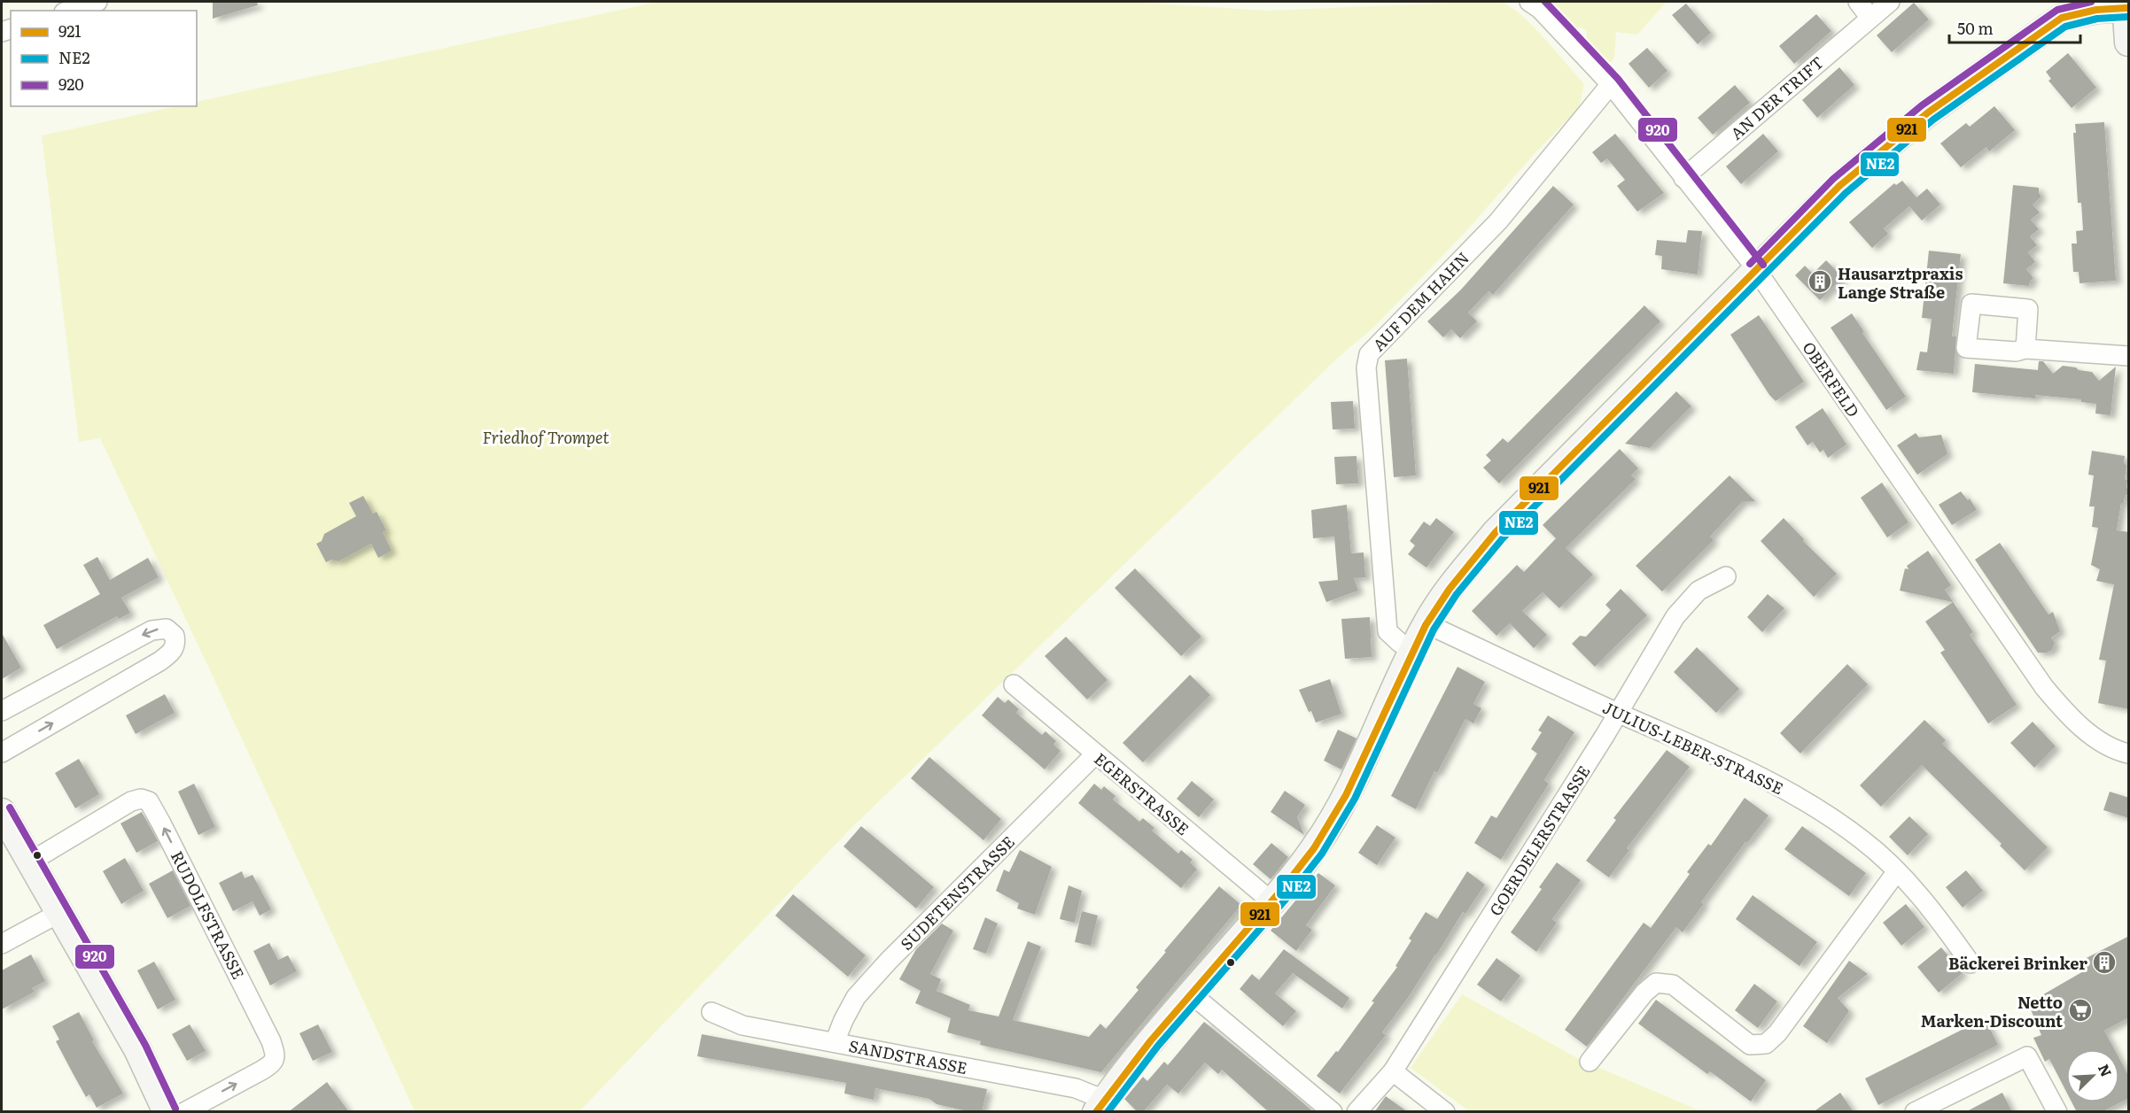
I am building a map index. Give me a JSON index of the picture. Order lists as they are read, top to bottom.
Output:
{
  "streets": {
    "street": [
      "AN DER TRIFT",
      "AUF DEM HAHN",
      "OBERFELD",
      "JULIUS-LEBER-STRASSE",
      "EGERSTRASSE",
      "GOERDELERSTRASSE",
      "SUDETENSTRASSE",
      "RUDOLFSTRASSE",
      "SANDSTRASSE"
    ]
  },
  "crossings": [
    ["AN DER TRIFT", "OBERFELD"],
    ["AUF DEM HAHN", "OBERFELD"],
    ["JULIUS-LEBER-STRASSE", "GOERDELERSTRASSE"],
    ["EGERSTRASSE", "SUDETENSTRASSE"],
    ["SUDETENSTRASSE", "SANDSTRASSE"]
  ],
  "parks": ["Friedhof Trompet"],
  "places": {
    "building": ["Hausarztpraxis Lange Straße", "Bäckerei Brinker"],
    "supermarket": ["Netto Marken-Discount"]
  },
  "lines": ["transit line 920", "transit line 921", "transit line NE2"],
  "legend": ["921", "NE2", "920"],
  "scale_bar": "50 m",
  "north": "top right"
}
